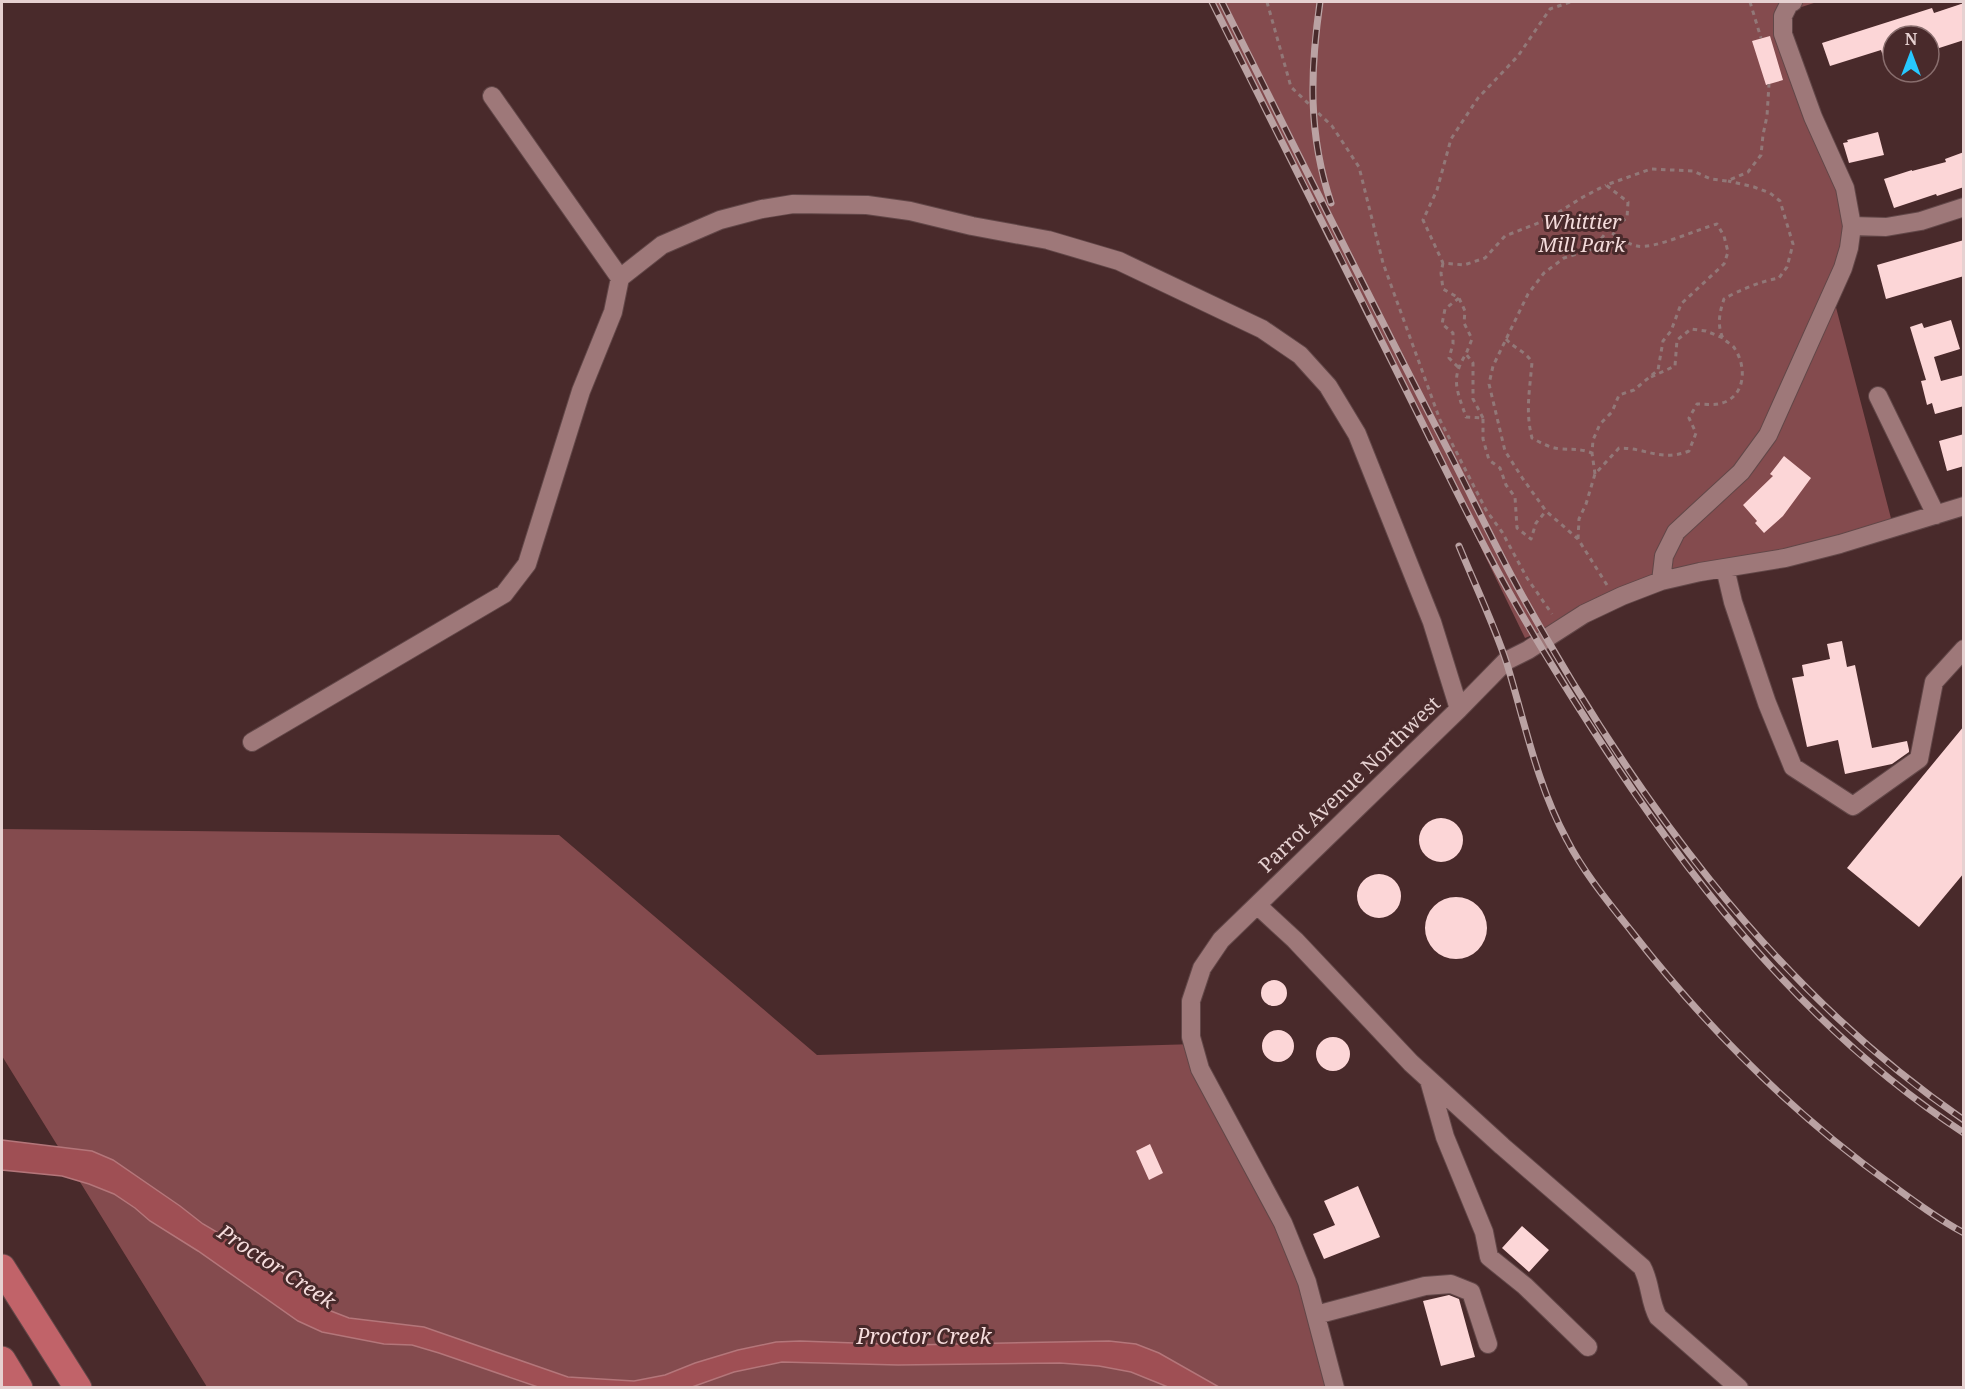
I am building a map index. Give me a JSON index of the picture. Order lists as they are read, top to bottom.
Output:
{
  "streets": {
    "street": ["Parrot Avenue Northwest"]
  },
  "water": ["Proctor Creek"],
  "parks": ["Whittier Mill Park"],
  "north": "top"
}
